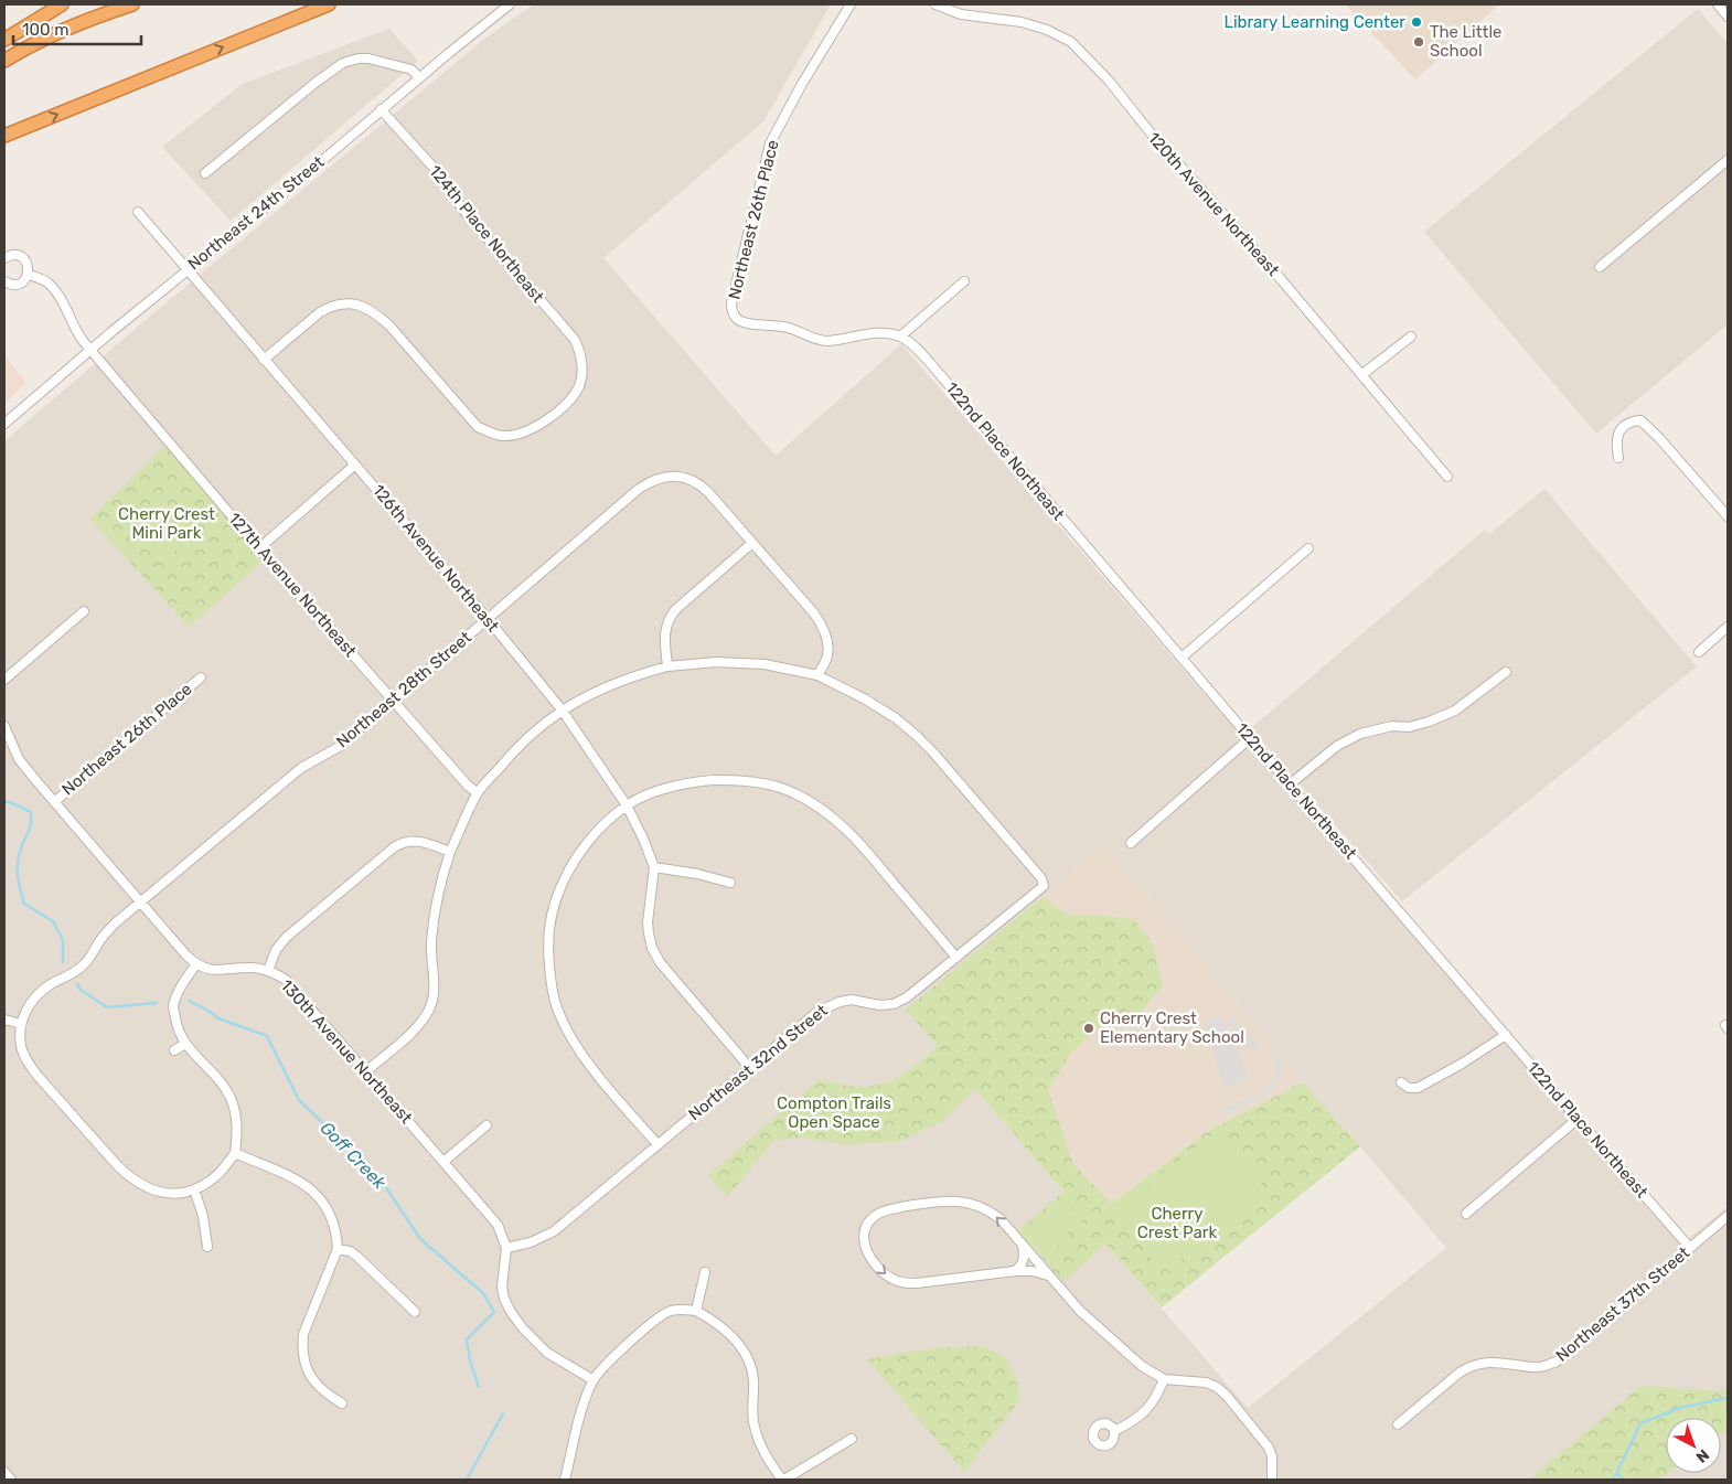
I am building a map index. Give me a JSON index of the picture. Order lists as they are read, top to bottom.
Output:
{
  "streets": {
    "street": [
      "120th Avenue Northeast",
      "Northeast 24th Street",
      "Northeast 26th Place",
      "124th Place Northeast",
      "122nd Place Northeast",
      "126th Avenue Northeast",
      "127th Avenue Northeast",
      "Northeast 28th Street",
      "130th Avenue Northeast",
      "Northeast 32nd Street",
      "Northeast 37th Street"
    ]
  },
  "crossings": [
    ["Northeast 24th Street", "124th Place Northeast"],
    ["Northeast 24th Street", "126th Avenue Northeast"],
    ["Northeast 24th Street", "127th Avenue Northeast"],
    ["Northeast 26th Place", "122nd Place Northeast"],
    ["124th Place Northeast", "126th Avenue Northeast"],
    ["122nd Place Northeast", "Northeast 37th Street"],
    ["126th Avenue Northeast", "Northeast 28th Street"],
    ["127th Avenue Northeast", "Northeast 28th Street"],
    ["130th Avenue Northeast", "Northeast 32nd Street"]
  ],
  "water": ["Goff Creek"],
  "parks": ["Cherry Crest Mini Park", "Compton Trails Open Space", "Cherry Crest Park"],
  "places": ["Library Learning Center", "The Little School", "Cherry Crest Elementary School"],
  "scale_bar": "100 m",
  "north": "bottom right"
}
